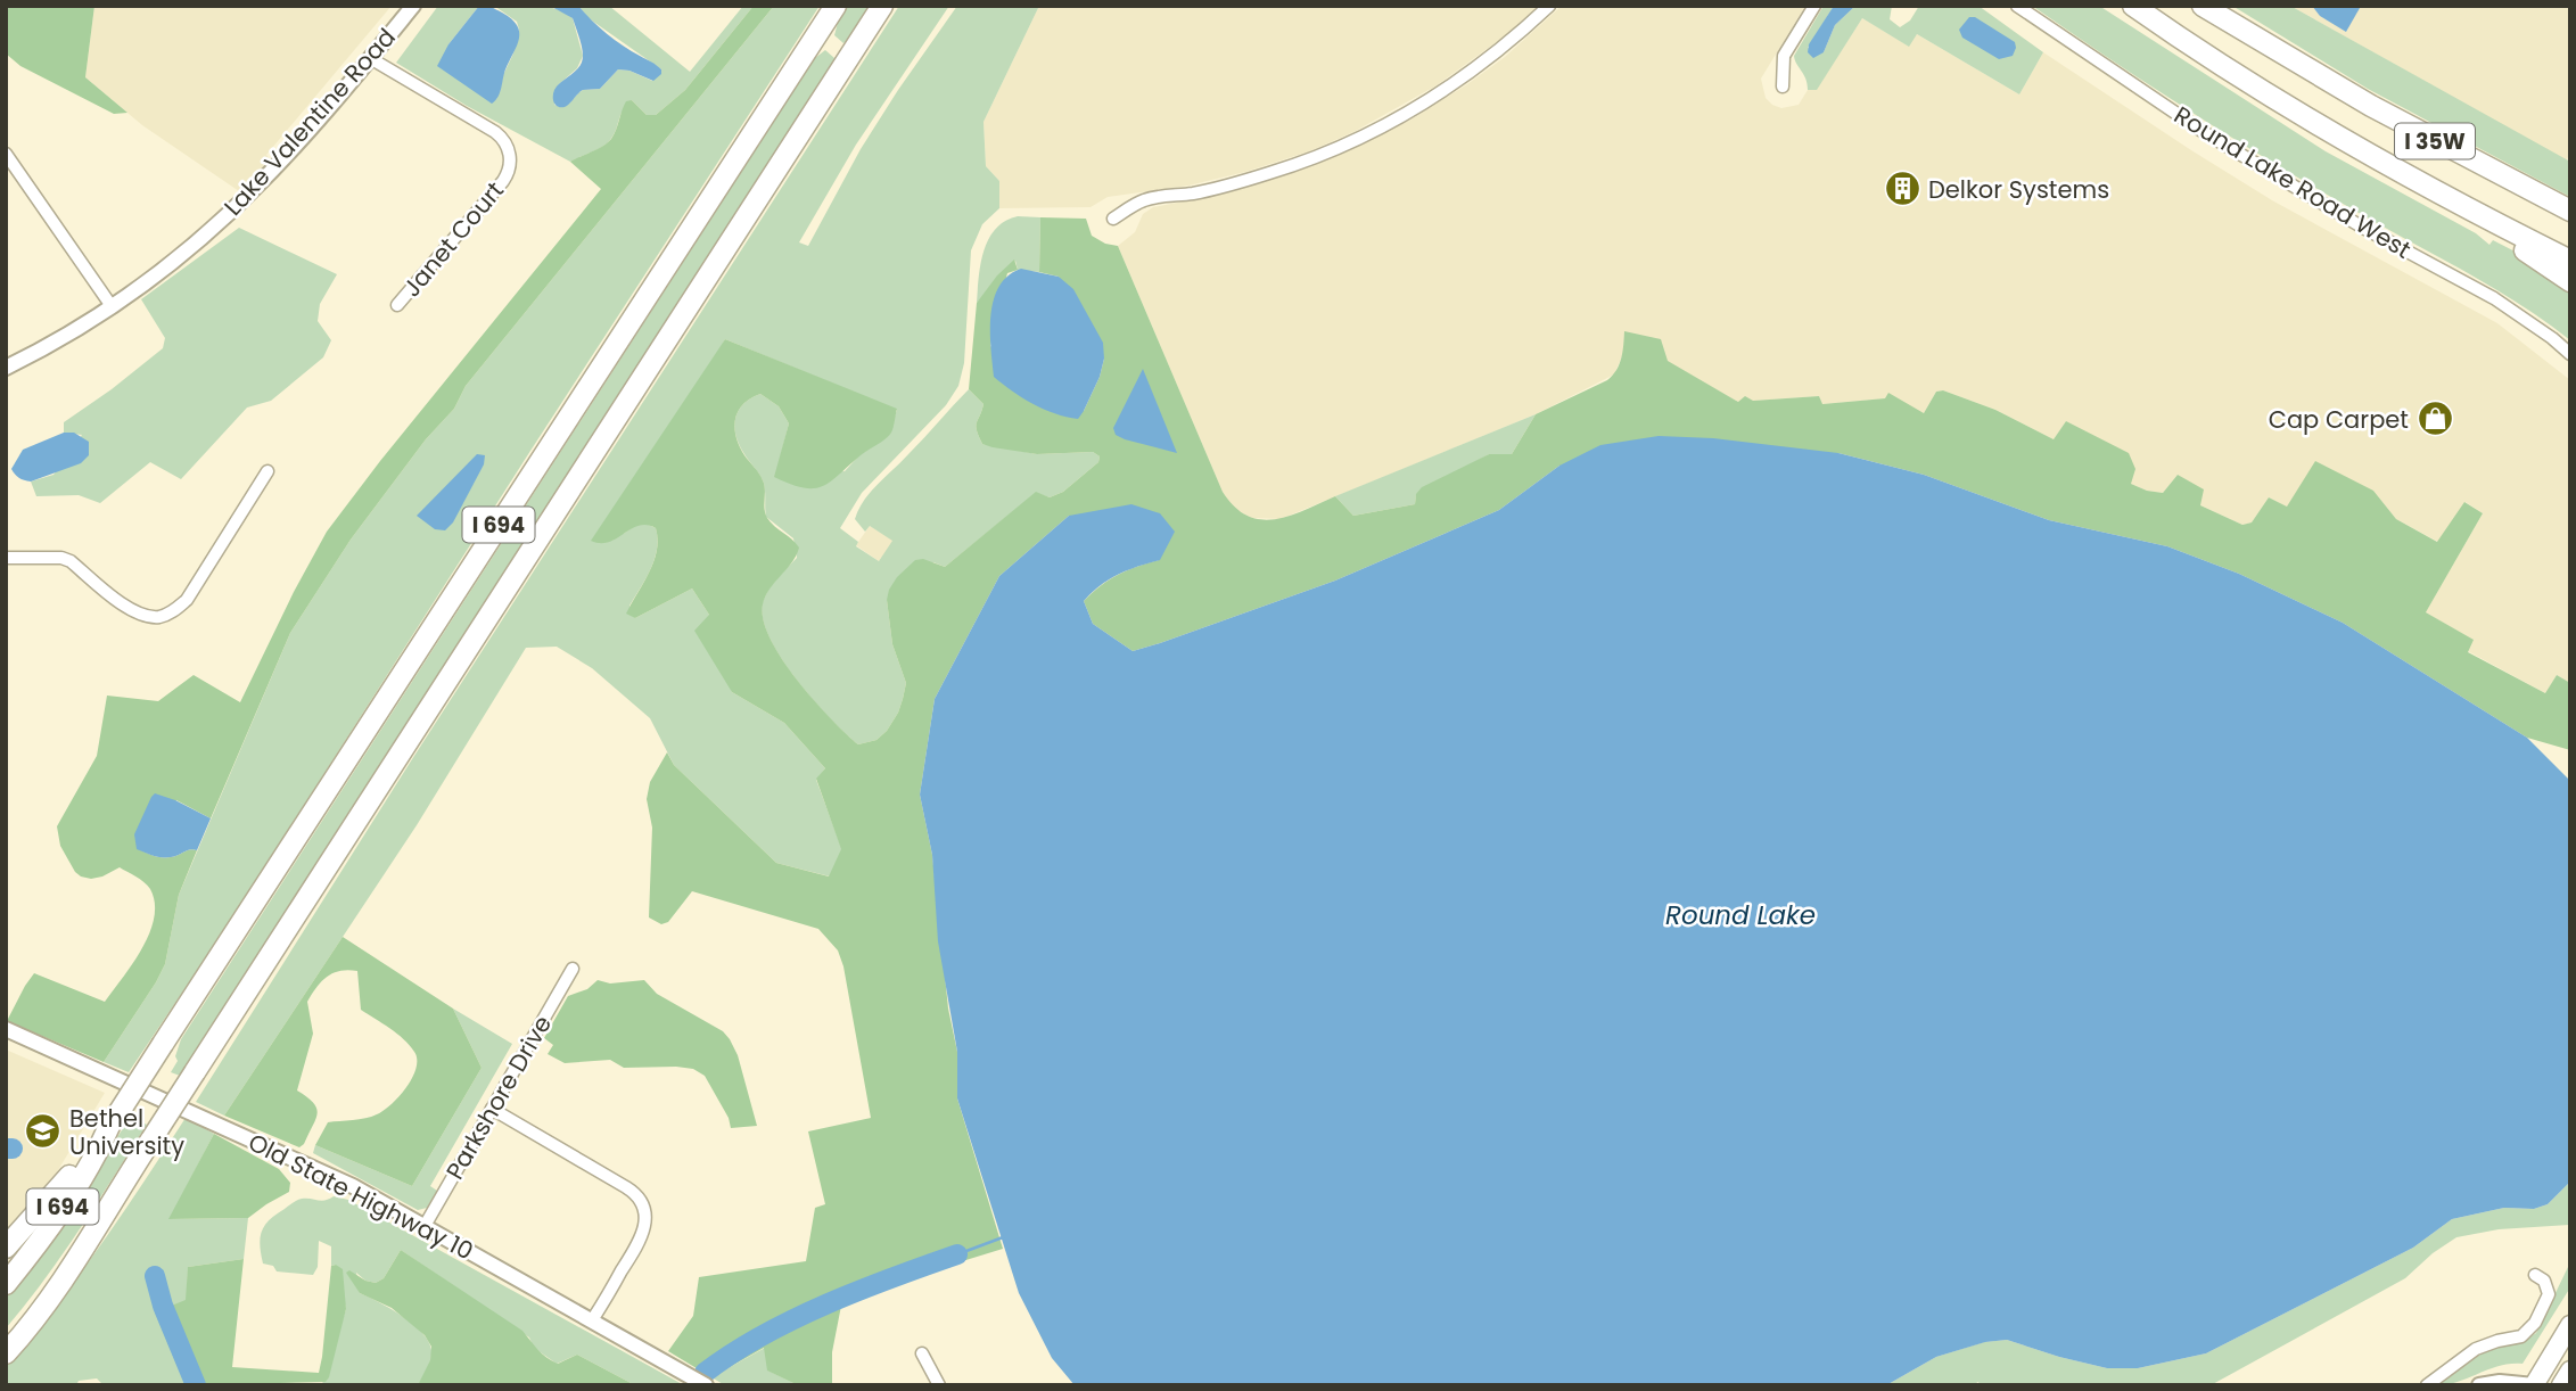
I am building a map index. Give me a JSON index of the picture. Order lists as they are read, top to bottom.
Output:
{
  "streets": {
    "highway": ["I 35W", "I 694"],
    "street": [
      "Lake Valentine Road",
      "Round Lake Road West",
      "Janet Court",
      "Parkshore Drive",
      "Old State Highway 10"
    ]
  },
  "crossings": [
    ["Lake Valentine Road", "Janet Court"],
    ["Parkshore Drive", "Old State Highway 10"]
  ],
  "water": ["Round Lake"],
  "places": {
    "building": ["Delkor Systems"],
    "shop": ["Cap Carpet"],
    "school or university": ["Bethel University"]
  }
}
